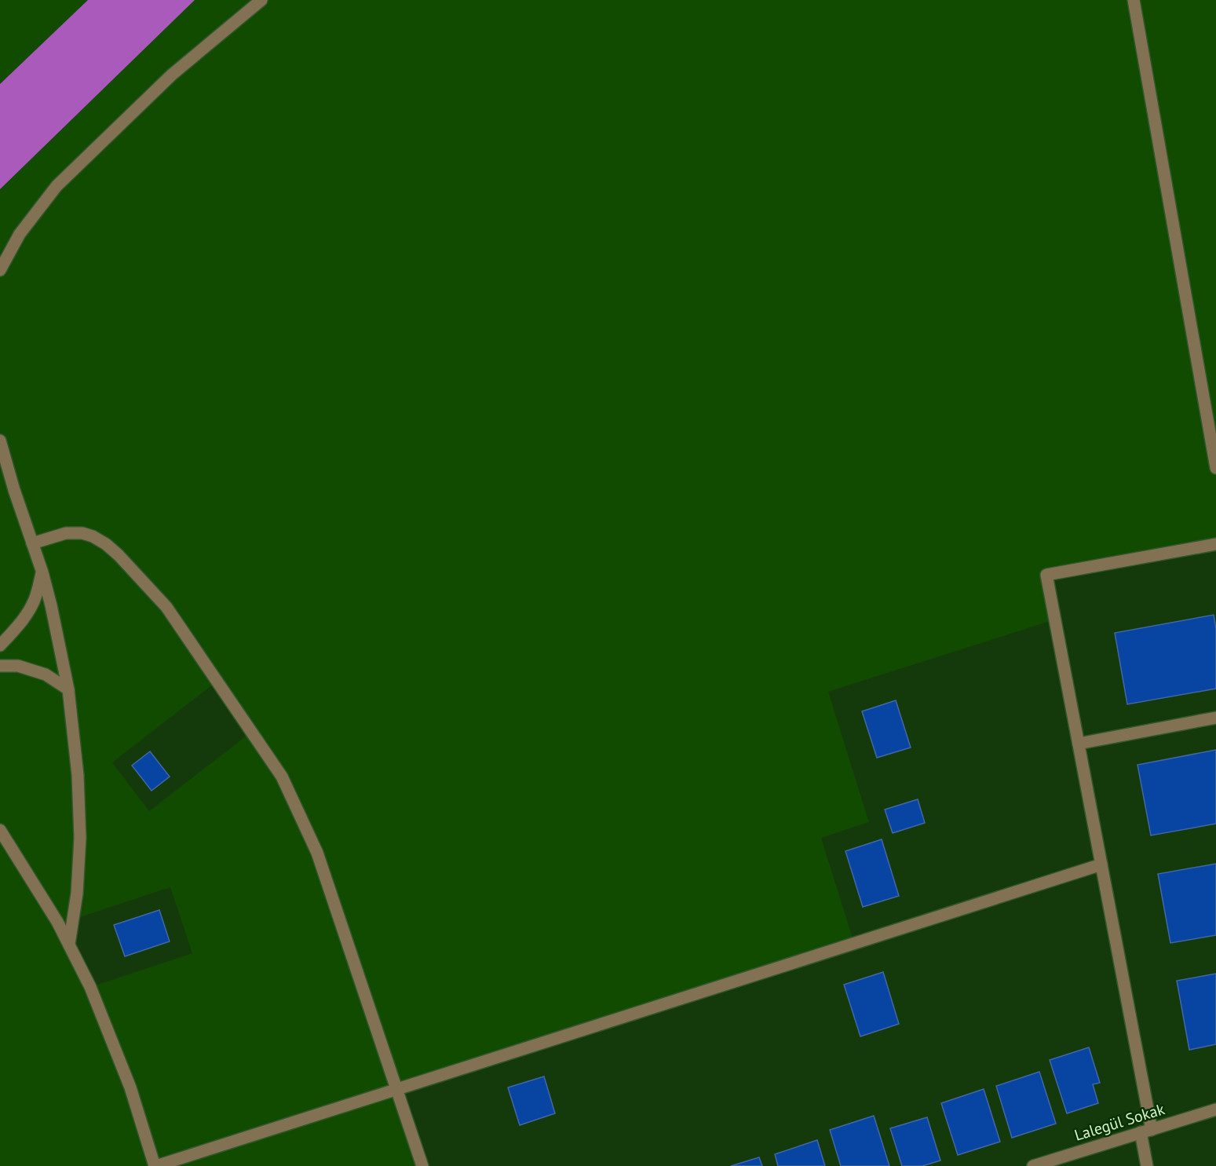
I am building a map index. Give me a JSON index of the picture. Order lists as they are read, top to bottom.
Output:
{
  "streets": {
    "street": ["Lalegül Sokak"]
  }
}
